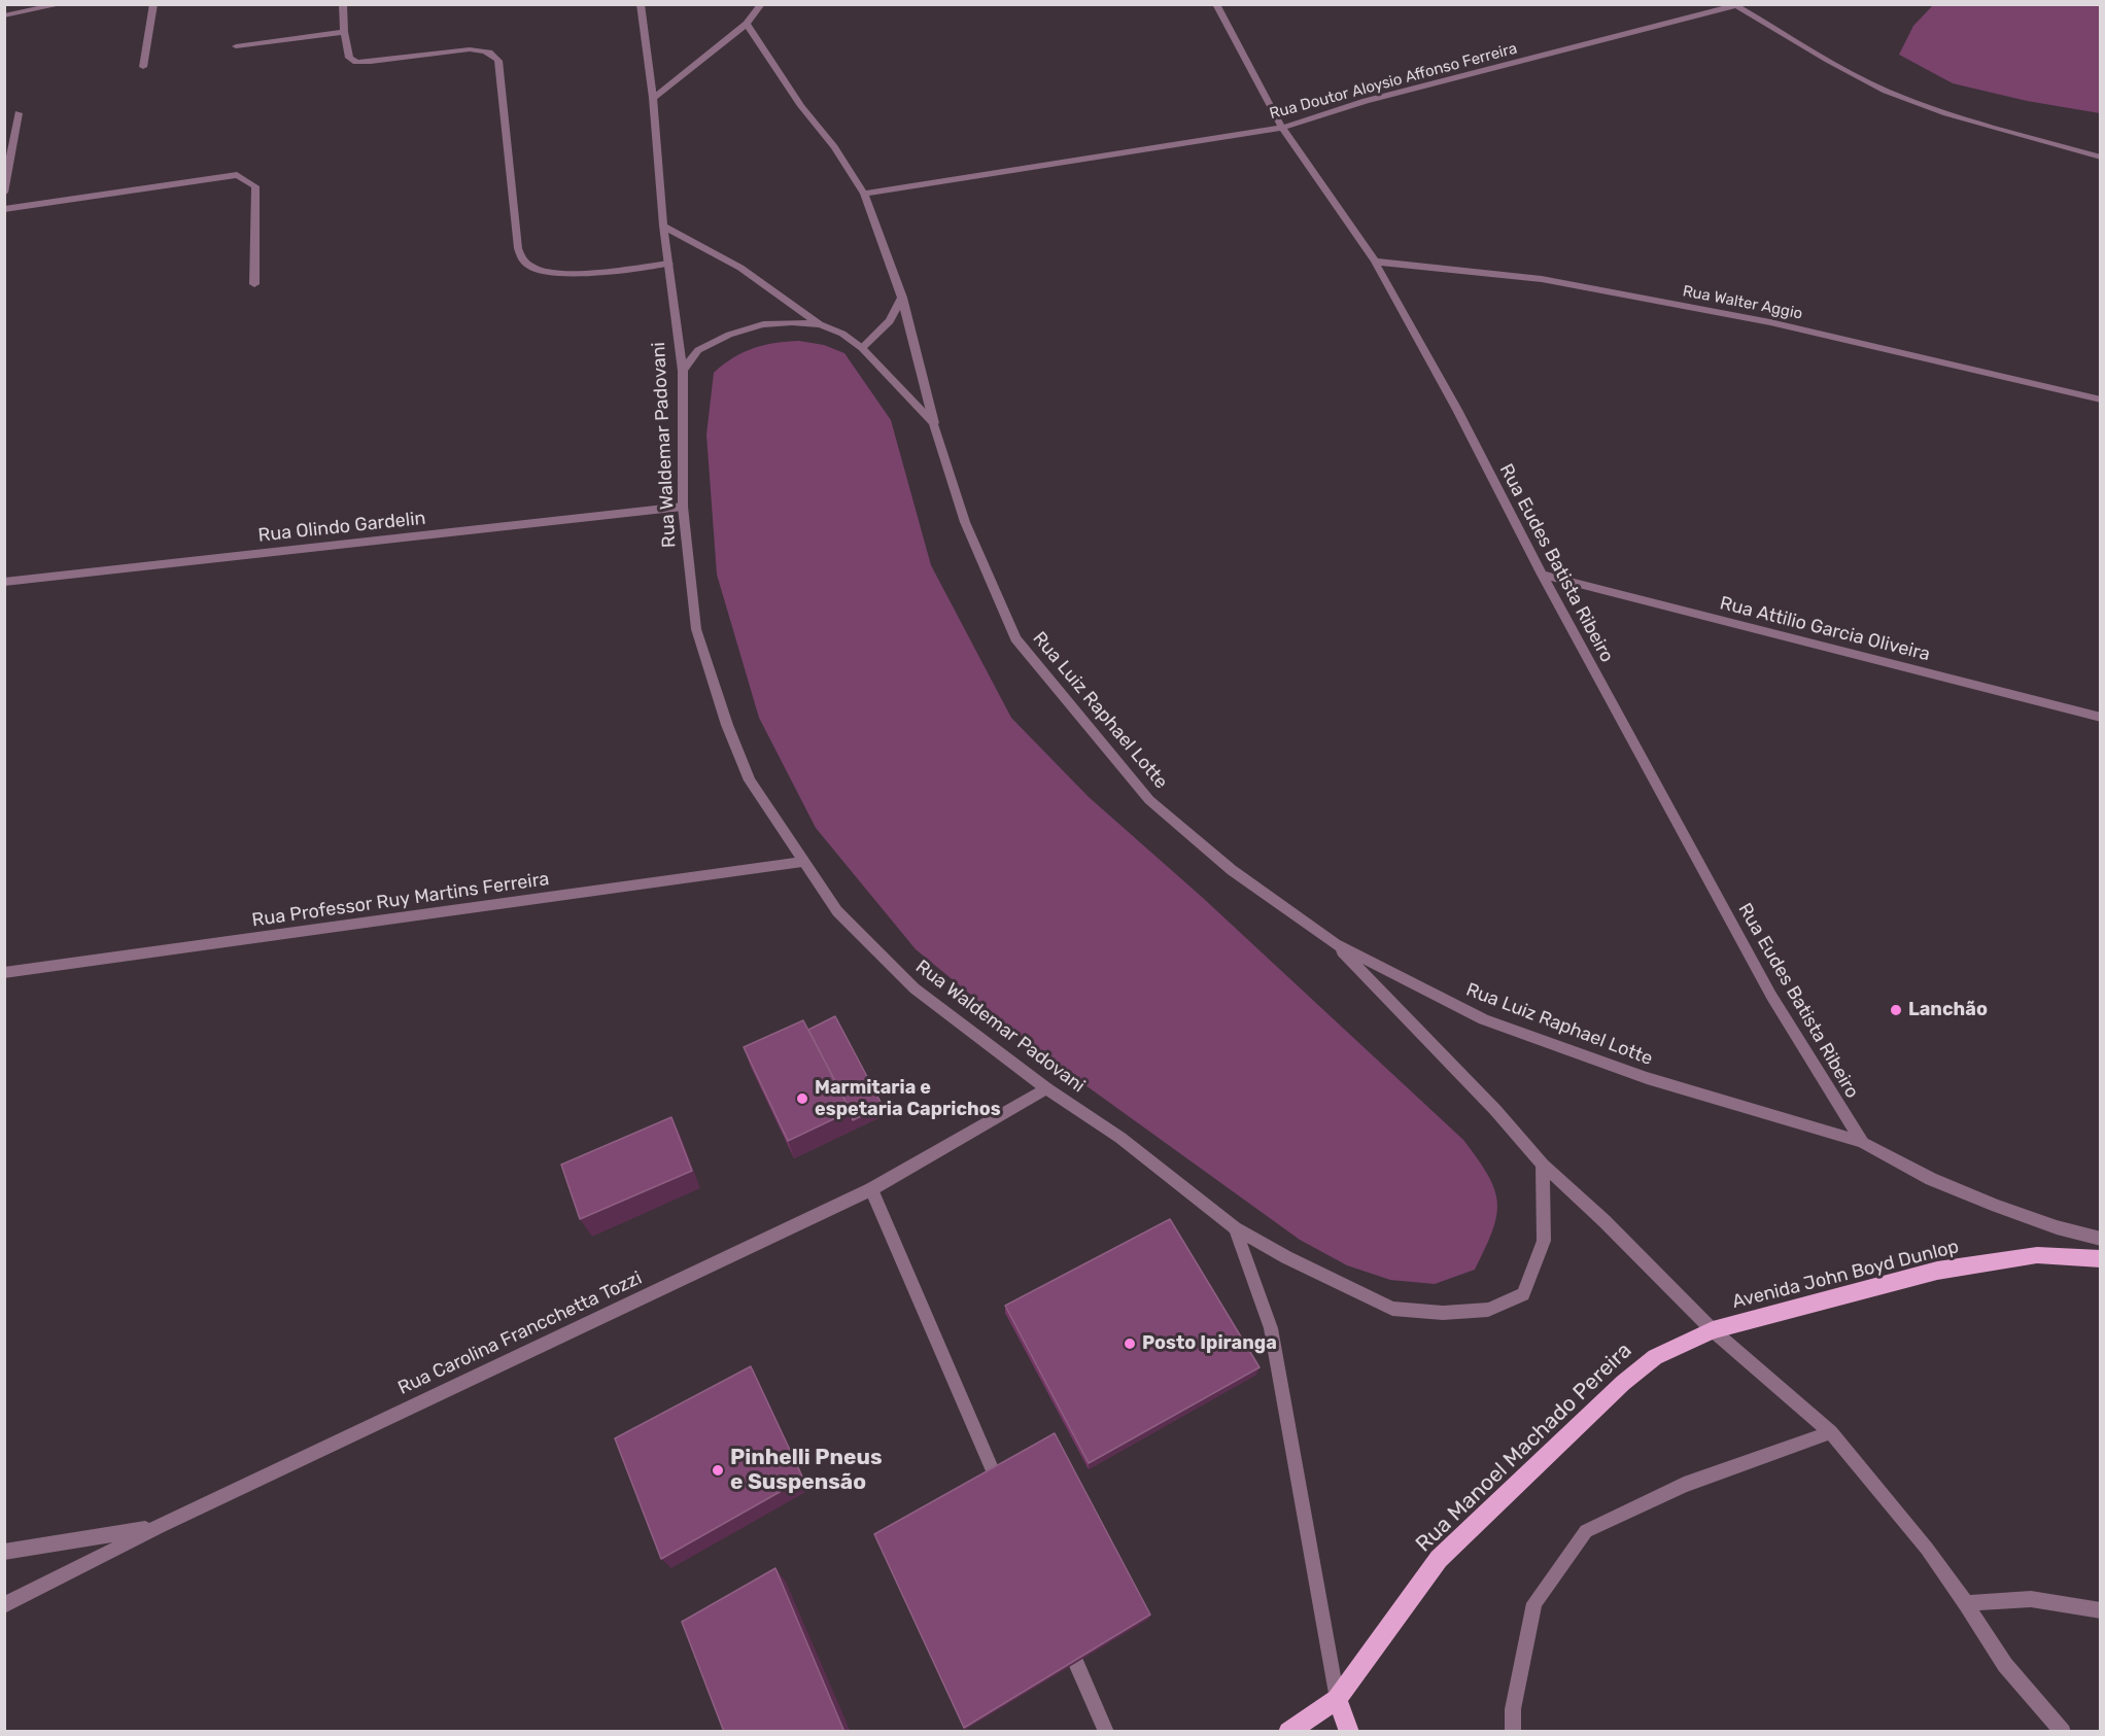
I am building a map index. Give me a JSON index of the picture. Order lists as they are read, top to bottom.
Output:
{
  "streets": {
    "main road": ["Avenida John Boyd Dunlop", "Rua Manoel Machado Pereira"],
    "street": [
      "Rua Doutor Aloysio Affonso Ferreira",
      "Rua Walter Aggio",
      "Rua Waldemar Padovani",
      "Rua Olindo Gardelin",
      "Rua Eudes Batista Ribeiro",
      "Rua Attilio Garcia Oliveira",
      "Rua Luiz Raphael Lotte",
      "Rua Professor Ruy Martins Ferreira",
      "Rua Carolina Francchetta Tozzi"
    ]
  },
  "crossings": [
    ["Rua Doutor Aloysio Affonso Ferreira", "Rua Eudes Batista Ribeiro"],
    ["Rua Doutor Aloysio Affonso Ferreira", "Rua Luiz Raphael Lotte"],
    ["Rua Walter Aggio", "Rua Eudes Batista Ribeiro"],
    ["Rua Waldemar Padovani", "Rua Olindo Gardelin"],
    ["Rua Waldemar Padovani", "Rua Professor Ruy Martins Ferreira"],
    ["Rua Waldemar Padovani", "Rua Carolina Francchetta Tozzi"],
    ["Rua Eudes Batista Ribeiro", "Rua Attilio Garcia Oliveira"],
    ["Rua Eudes Batista Ribeiro", "Rua Luiz Raphael Lotte"],
    ["Avenida John Boyd Dunlop", "Rua Manoel Machado Pereira"]
  ],
  "places": [
    "Lanchão",
    "Marmitaria e espetaria Caprichos",
    "Posto Ipiranga",
    "Pinhelli Pneus e Suspensão"
  ]
}
